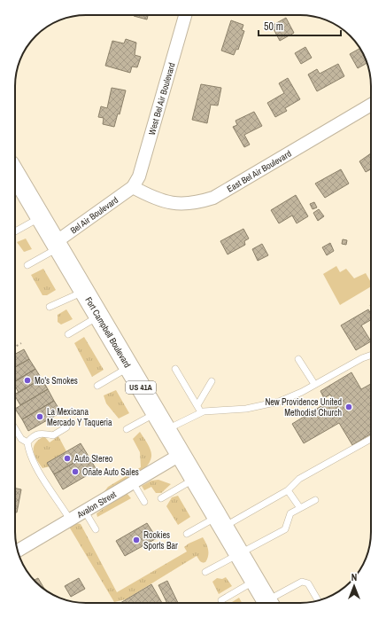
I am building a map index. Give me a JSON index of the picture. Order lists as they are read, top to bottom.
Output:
{
  "streets": {
    "highway": ["Fort Campbell Boulevard", "US 41A"],
    "street": [
      "West Bel Air Boulevard",
      "East Bel Air Boulevard",
      "Bel Air Boulevard",
      "Avalon Street"
    ]
  },
  "crossings": [
    ["West Bel Air Boulevard", "East Bel Air Boulevard"],
    ["West Bel Air Boulevard", "Bel Air Boulevard"],
    ["East Bel Air Boulevard", "Bel Air Boulevard"],
    ["Bel Air Boulevard", "Fort Campbell Boulevard"],
    ["Fort Campbell Boulevard", "Avalon Street"]
  ],
  "places": [
    "Mo's Smokes",
    "New Providence United Methodist Church",
    "La Mexicana Mercado Y Taqueria",
    "Auto Stereo",
    "Oñate Auto Sales",
    "Rookies Sports Bar"
  ],
  "scale_bar": "50 m",
  "north": "top"
}
